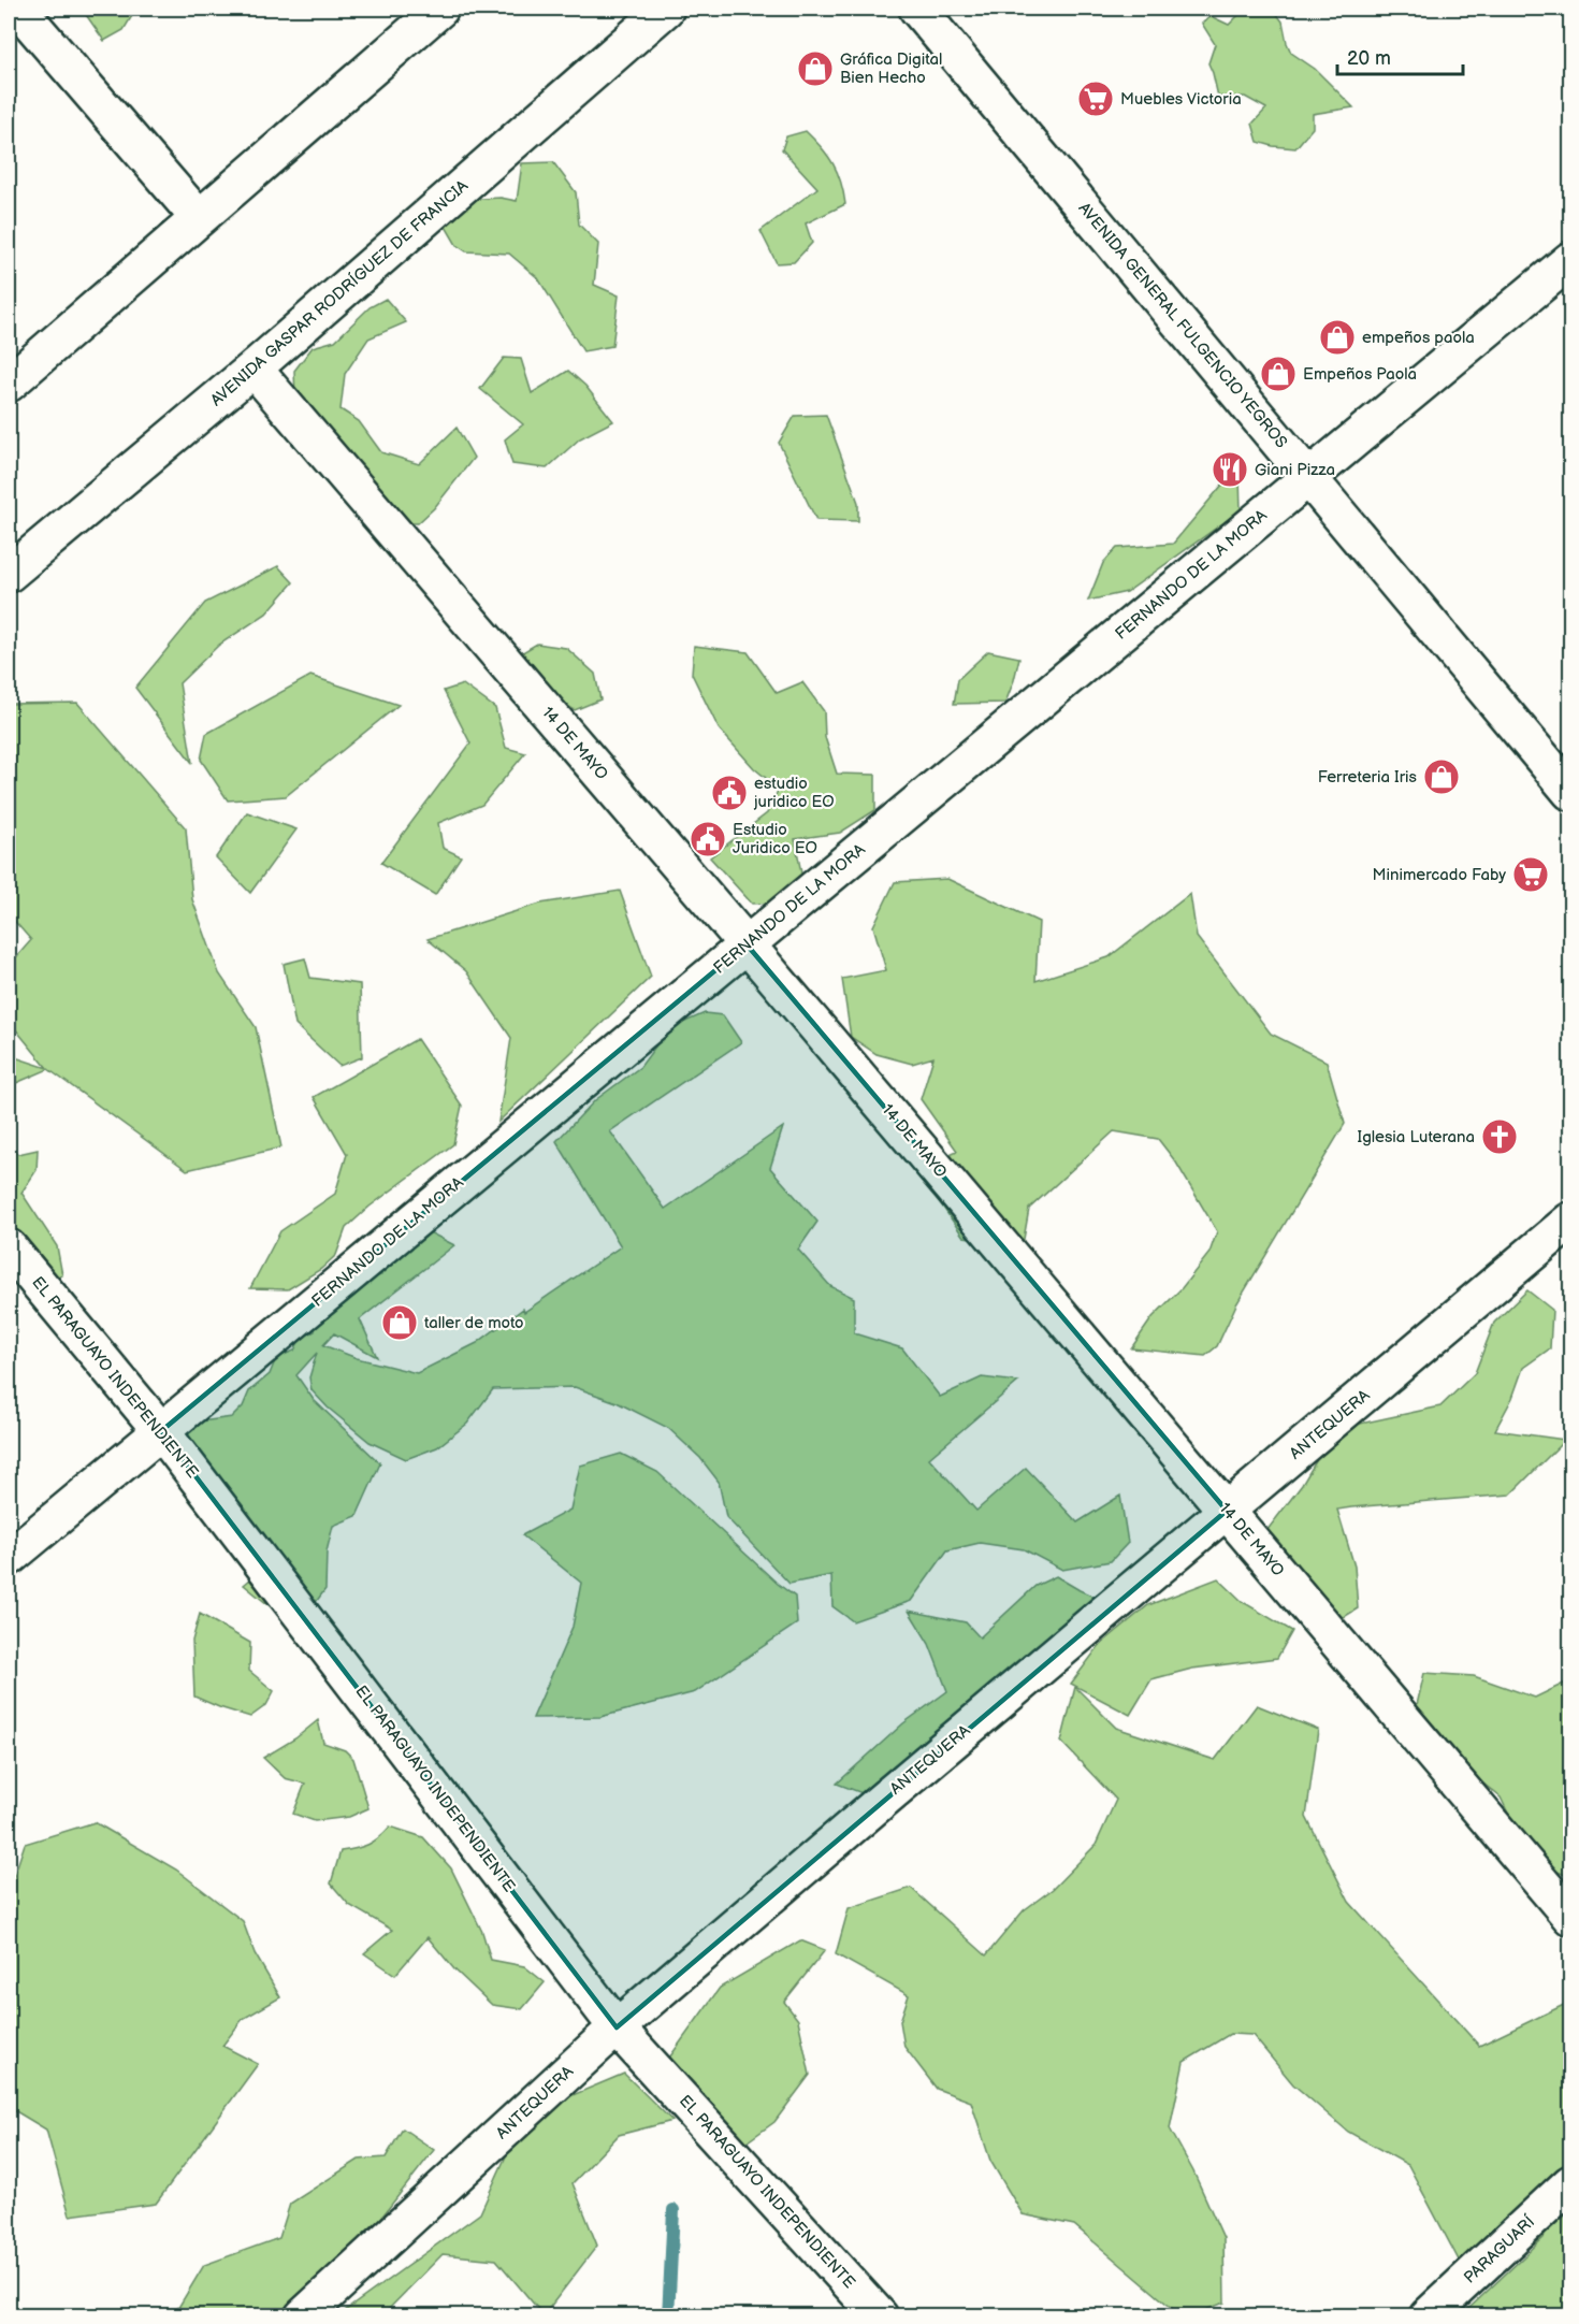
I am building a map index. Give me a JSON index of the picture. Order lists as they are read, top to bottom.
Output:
{
  "streets": {
    "street": [
      "AVENIDA GASPAR RODRÍGUEZ DE FRANCIA",
      "AVENIDA GENERAL FULGENCIO YEGROS",
      "FERNANDO DE LA MORA",
      "14 DE MAYO",
      "EL PARAGUAYO INDEPENDIENTE",
      "ANTEQUERA",
      "PARAGUARÍ"
    ]
  },
  "crossings": [
    ["AVENIDA GASPAR RODRÍGUEZ DE FRANCIA", "14 DE MAYO"],
    ["AVENIDA GENERAL FULGENCIO YEGROS", "FERNANDO DE LA MORA"],
    ["FERNANDO DE LA MORA", "14 DE MAYO"],
    ["FERNANDO DE LA MORA", "EL PARAGUAYO INDEPENDIENTE"],
    ["14 DE MAYO", "ANTEQUERA"],
    ["EL PARAGUAYO INDEPENDIENTE", "ANTEQUERA"]
  ],
  "places": {
    "shop": [
      "Gráfica Digital Bien Hecho",
      "empeños paola",
      "Empeños Paola",
      "Ferreteria Iris",
      "taller de moto"
    ],
    "supermarket": ["Muebles Victoria", "Minimercado Faby"],
    "restaurant": ["Giani Pizza"],
    "public building": ["estudio juridico EO", "Estudio Juridico EO"],
    "church": ["Iglesia Luterana"]
  },
  "scale_bar": "20 m"
}
